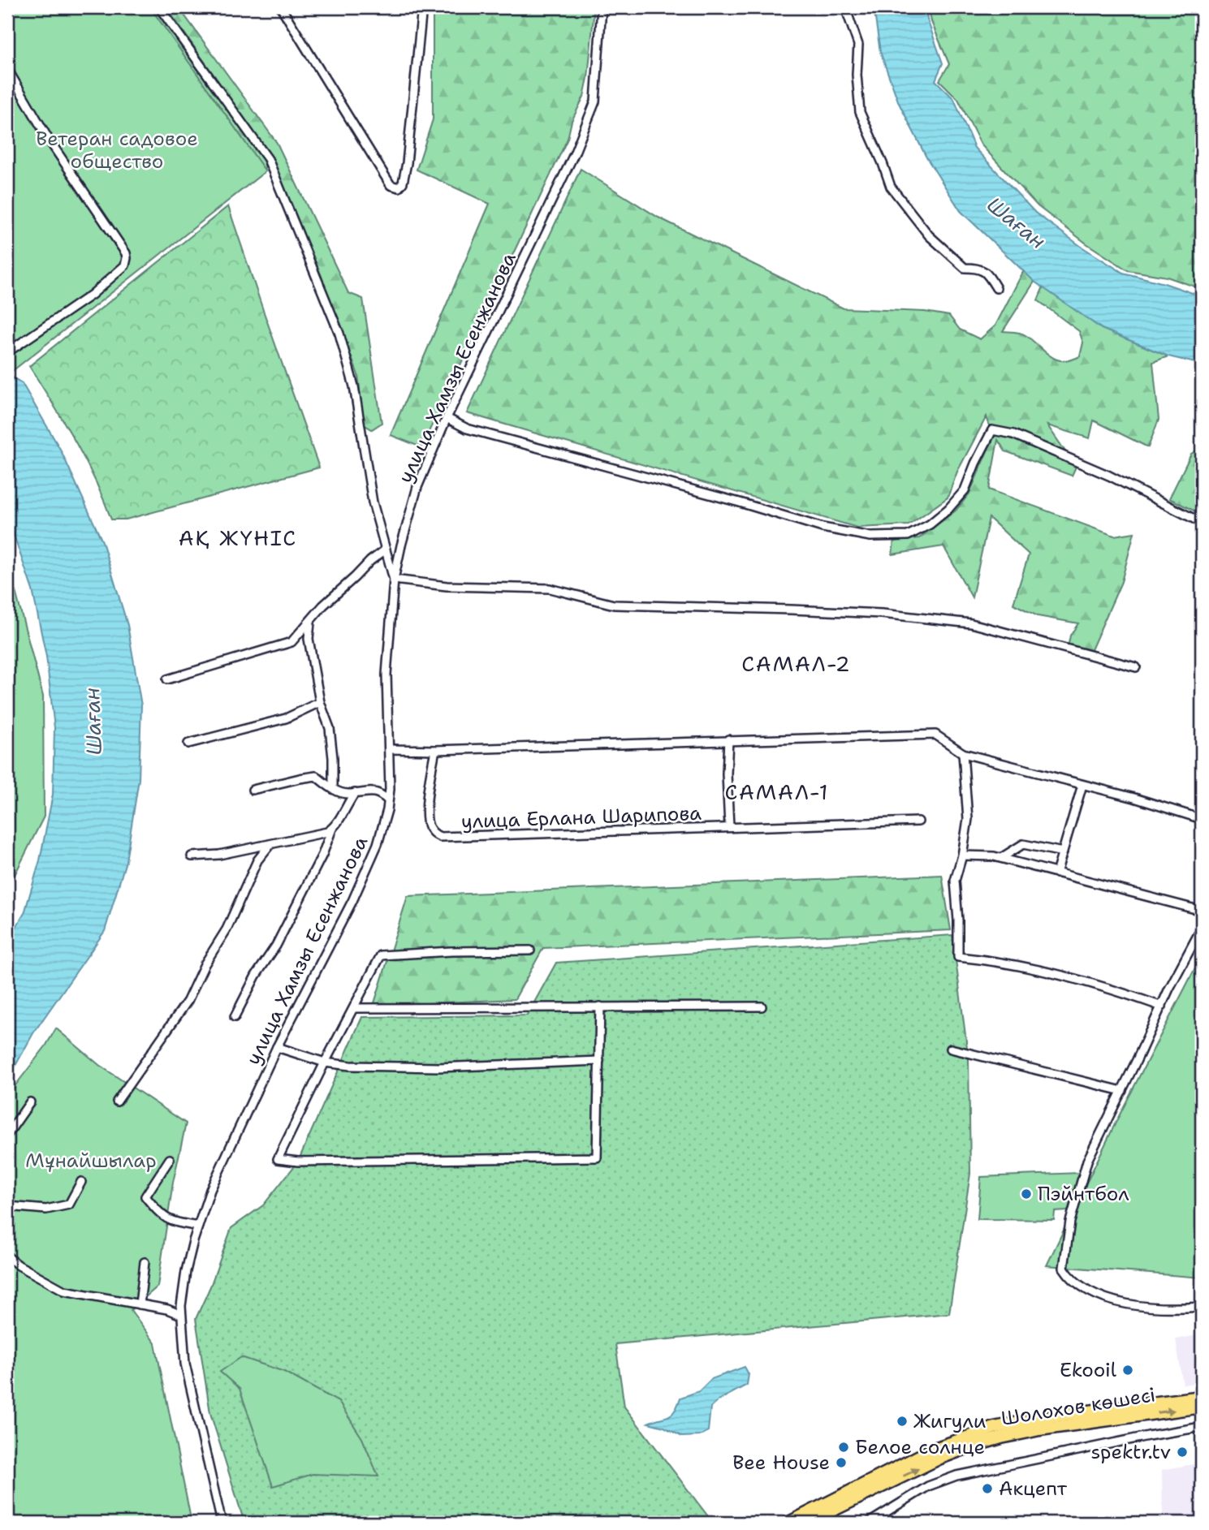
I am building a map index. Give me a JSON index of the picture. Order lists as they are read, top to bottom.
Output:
{
  "streets": {
    "highway": ["Шолохов көшесі"],
    "street": ["улица Хамзы Есенжанова", "улица Ерлана Шарипова"]
  },
  "districts": ["АҚ ЖҮНІС", "САМАЛ-2", "САМАЛ-1"],
  "water": ["Шаған"],
  "parks": ["Ветеран садовое общество", "Мұнайшылар"],
  "places": [
    "Пэйнтбол",
    "Ekooil",
    "Жигули",
    "Белое солнце",
    "spektr.tv",
    "Bee House",
    "Акцепт"
  ]
}
